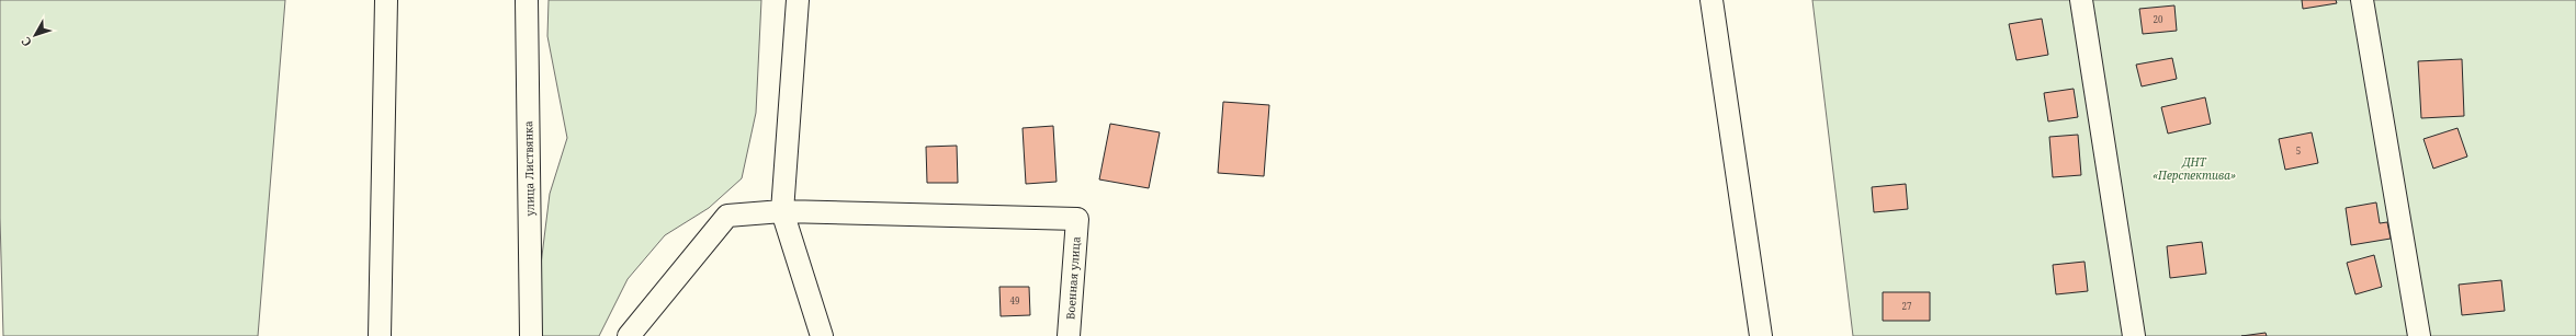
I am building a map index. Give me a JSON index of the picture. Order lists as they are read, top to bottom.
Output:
{
  "streets": {
    "street": ["улица Листвянка", "Военная улица"]
  },
  "parks": ["ДНТ «Перспектива»"],
  "house_numbers": [
    "20",
    "5",
    "49",
    "27"
  ],
  "north": "bottom left"
}
